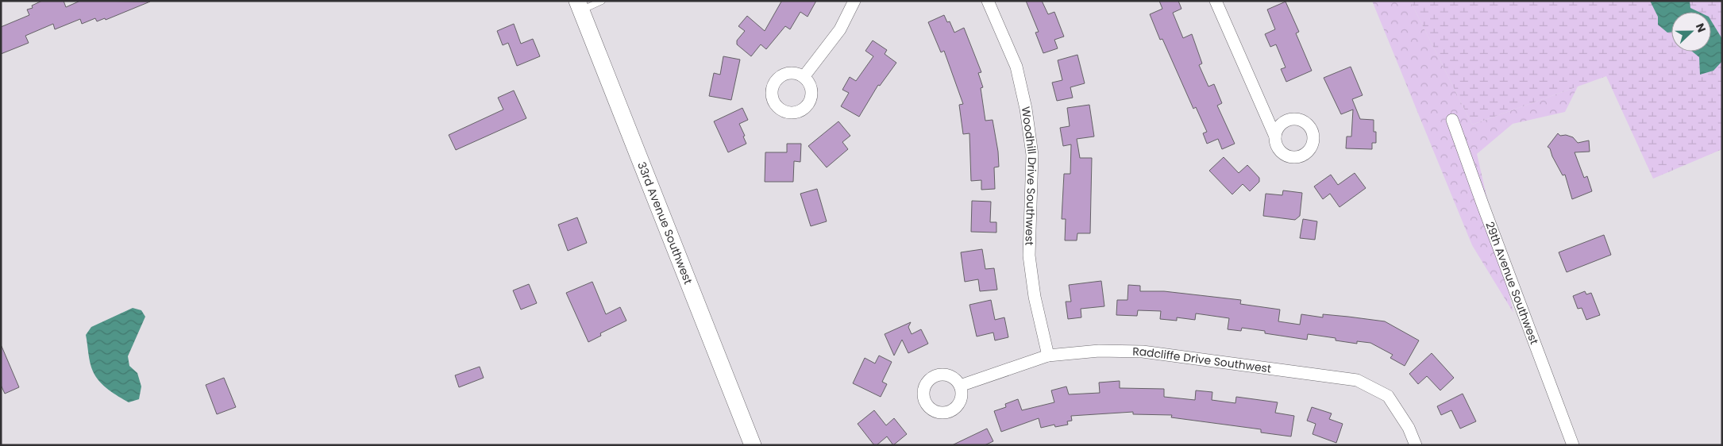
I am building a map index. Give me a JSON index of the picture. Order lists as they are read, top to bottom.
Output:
{
  "streets": {
    "street": [
      "Woodhill Drive Southwest",
      "33rd Avenue Southwest",
      "29th Avenue Southwest",
      "Radcliffe Drive Southwest"
    ]
  },
  "crossings": [
    ["Woodhill Drive Southwest", "Radcliffe Drive Southwest"]
  ],
  "north": "right"
}
